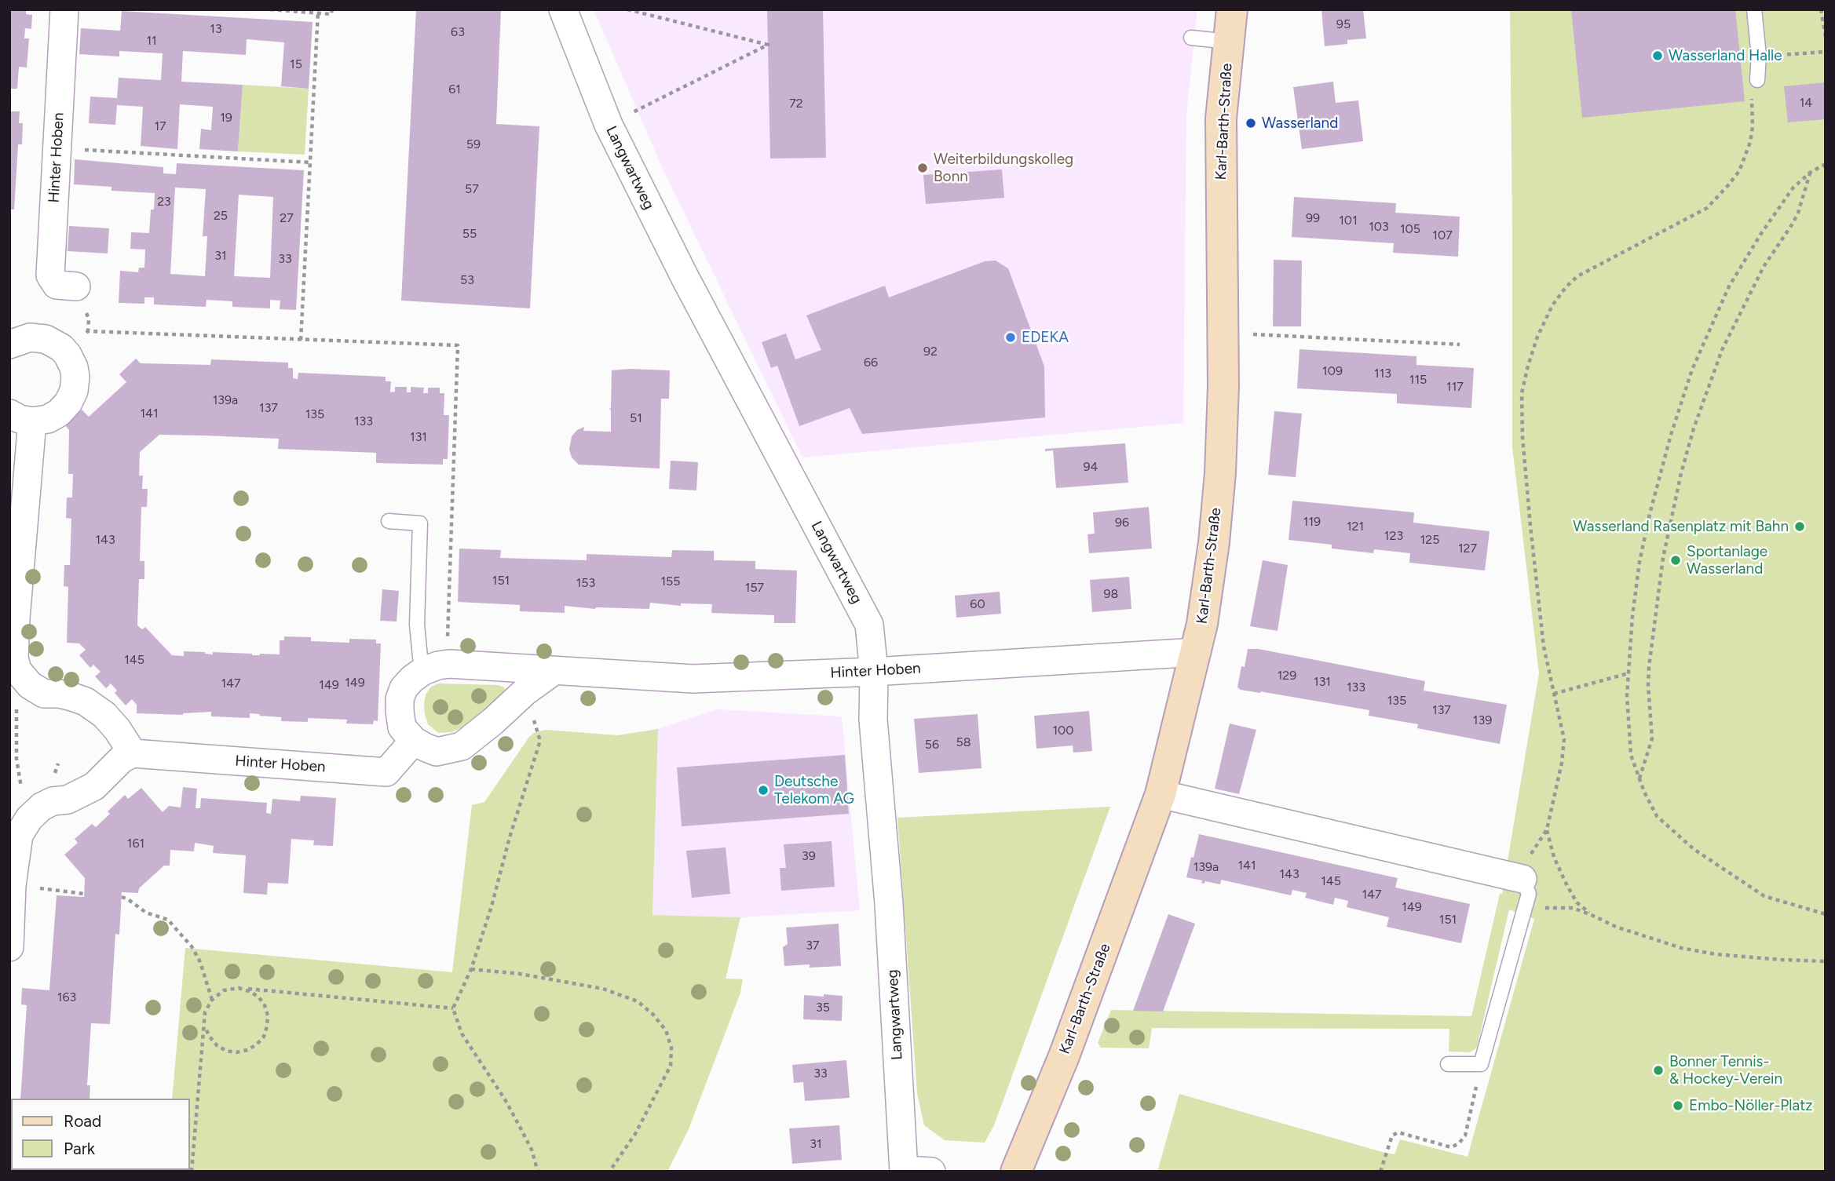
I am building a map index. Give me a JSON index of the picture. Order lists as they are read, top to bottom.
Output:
{
  "streets": {
    "street": ["Karl-Barth-Straße", "Hinter Hoben", "Langwartweg"]
  },
  "crossings": [
    ["Karl-Barth-Straße", "Hinter Hoben"],
    ["Hinter Hoben", "Langwartweg"]
  ],
  "places": [
    "Wasserland Halle",
    "Wasserland",
    "Weiterbildungskolleg Bonn",
    "EDEKA",
    "Wasserland Rasenplatz mit Bahn",
    "Sportanlage Wasserland",
    "Deutsche Telekom AG",
    "Bonner Tennis- & Hockey-Verein",
    "Embo-Nöller-Platz"
  ],
  "house_numbers": [
    "95",
    "13",
    "63",
    "11",
    "15",
    "61",
    "14",
    "72",
    "19",
    "17",
    "59",
    "57",
    "23",
    "25",
    "27",
    "99",
    "101",
    "103",
    "105",
    "55",
    "107",
    "31",
    "33",
    "53",
    "92",
    "66",
    "109",
    "113",
    "115",
    "117",
    "139a",
    "137",
    "141",
    "135",
    "51",
    "133",
    "131",
    "94",
    "119",
    "96",
    "121",
    "123",
    "143",
    "125",
    "127",
    "151",
    "155",
    "153",
    "157",
    "98",
    "60",
    "145",
    "129",
    "131",
    "149",
    "147",
    "149",
    "133",
    "135",
    "137",
    "139",
    "100",
    "58",
    "56",
    "161",
    "39",
    "141",
    "139a",
    "143",
    "145",
    "147",
    "149",
    "151",
    "37",
    "163",
    "35",
    "33",
    "31"
  ],
  "legend": ["Road", "Park"]
}
